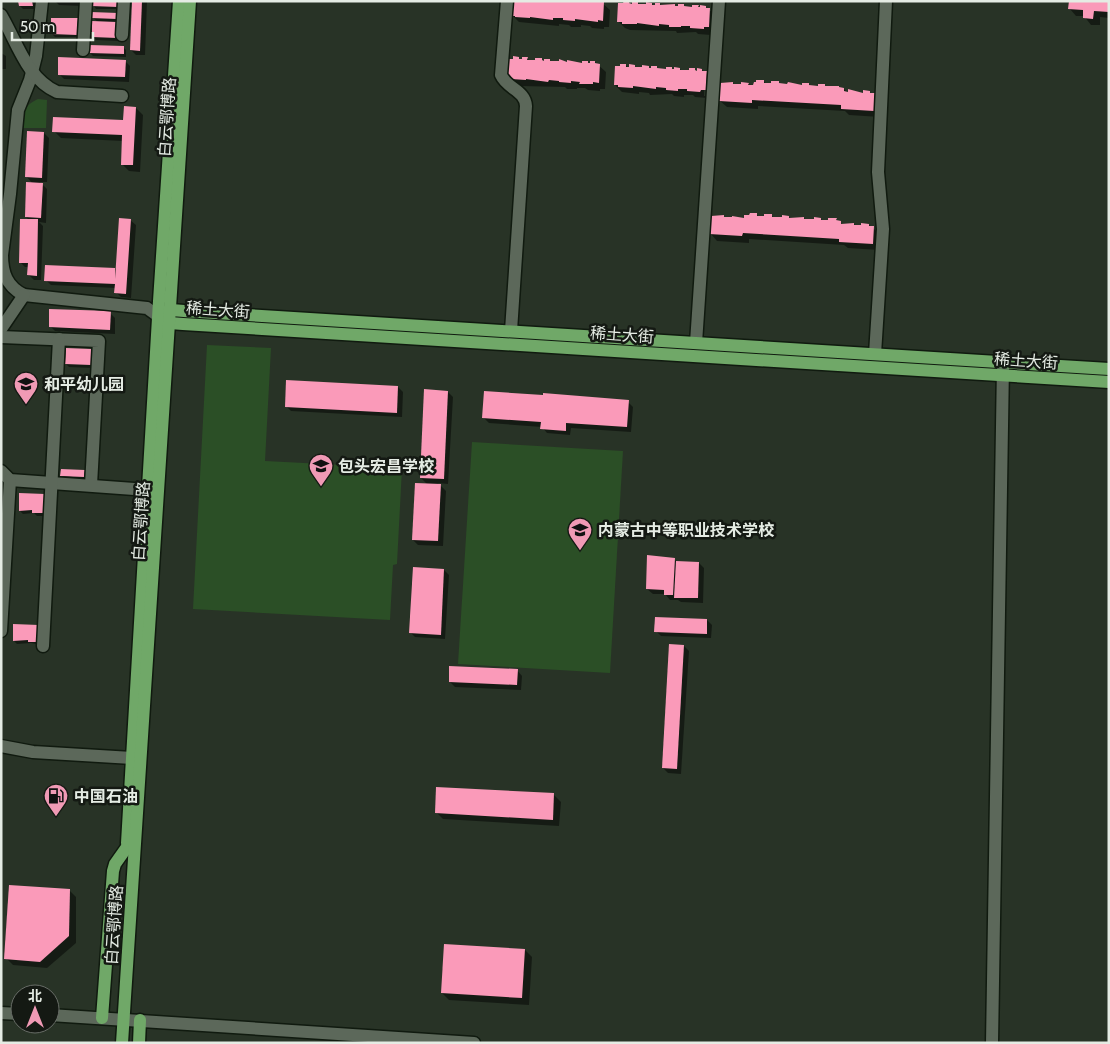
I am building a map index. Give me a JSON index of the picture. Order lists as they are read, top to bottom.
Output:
{
  "streets": {
    "main road": ["白云鄂博路", "稀土大街"]
  },
  "crossings": [
    ["白云鄂博路", "稀土大街"]
  ],
  "places": {
    "school or university": ["和平幼儿园", "包头宏昌学校", "内蒙古中等职业技术学校"],
    "fuel station": ["中国石油"]
  },
  "scale_bar": "50 m",
  "north": "top"
}
